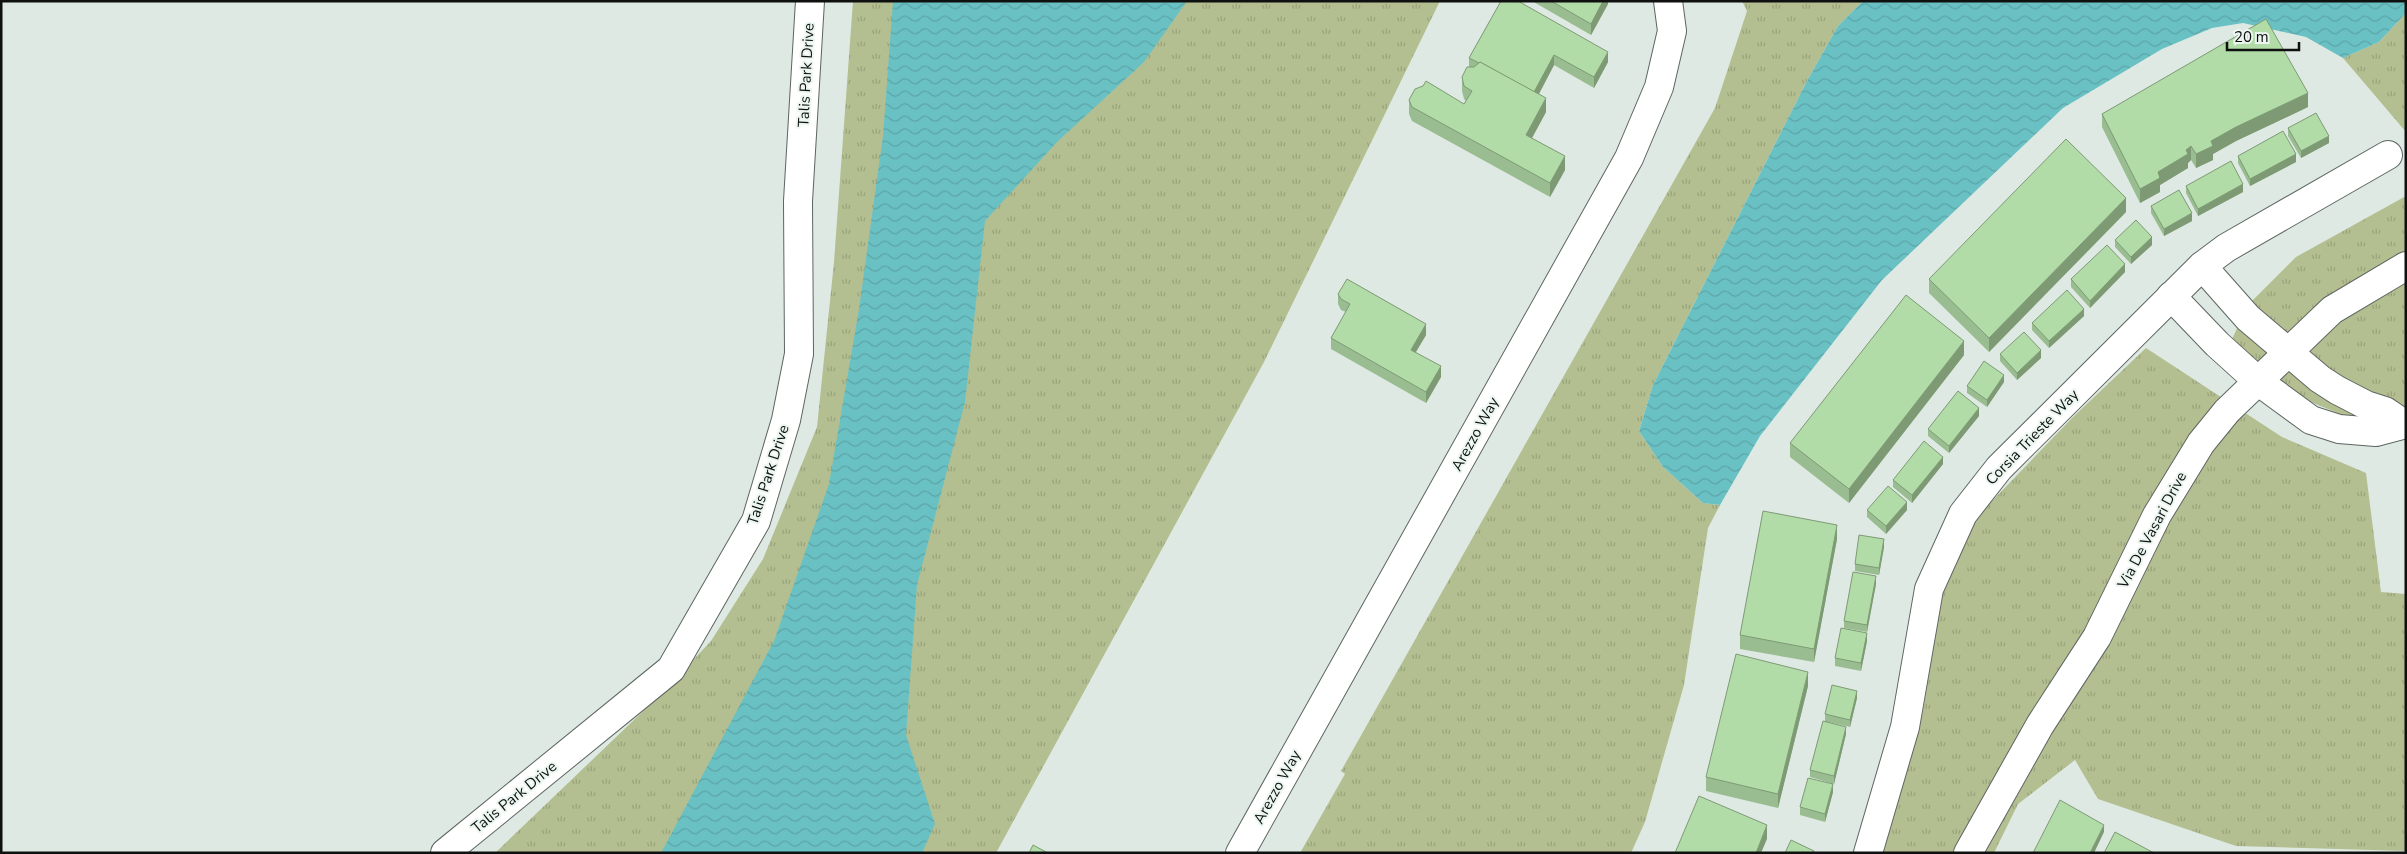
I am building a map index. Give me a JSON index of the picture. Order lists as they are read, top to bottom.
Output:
{
  "streets": {
    "street": [
      "Talis Park Drive",
      "Arezzo Way",
      "Corsia Trieste Way",
      "Via De Vasari Drive"
    ]
  },
  "scale_bar": "20 m"
}
